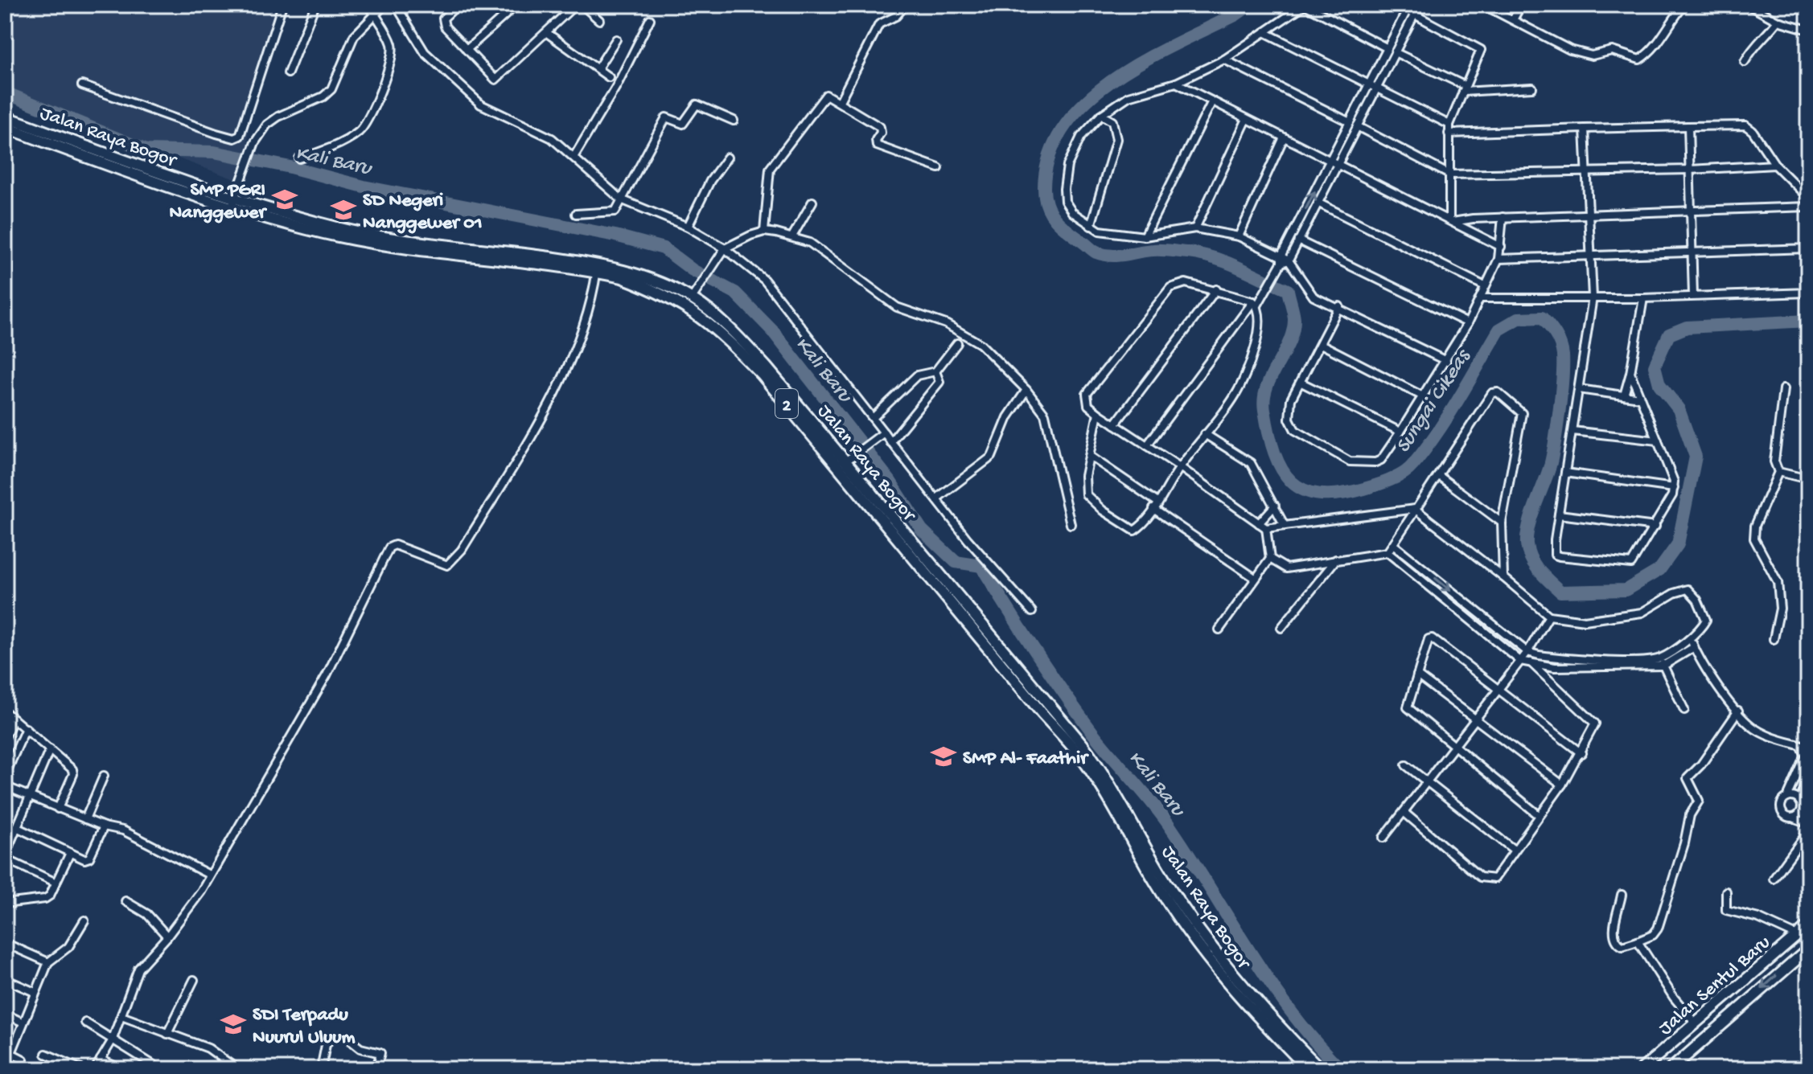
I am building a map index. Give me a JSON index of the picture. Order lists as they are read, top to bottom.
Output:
{
  "streets": {
    "main road": ["Jalan Raya Bogor", "2", "Jalan Sentul Baru"]
  },
  "water": ["Kali Baru", "Sungai Cikeas"],
  "places": {
    "school or university": [
      "SMP PGRI Nanggewer",
      "SD Negeri Nanggewer 01",
      "SMP Al- Faathir",
      "SDI Terpadu Nuurul Uluum"
    ]
  }
}
